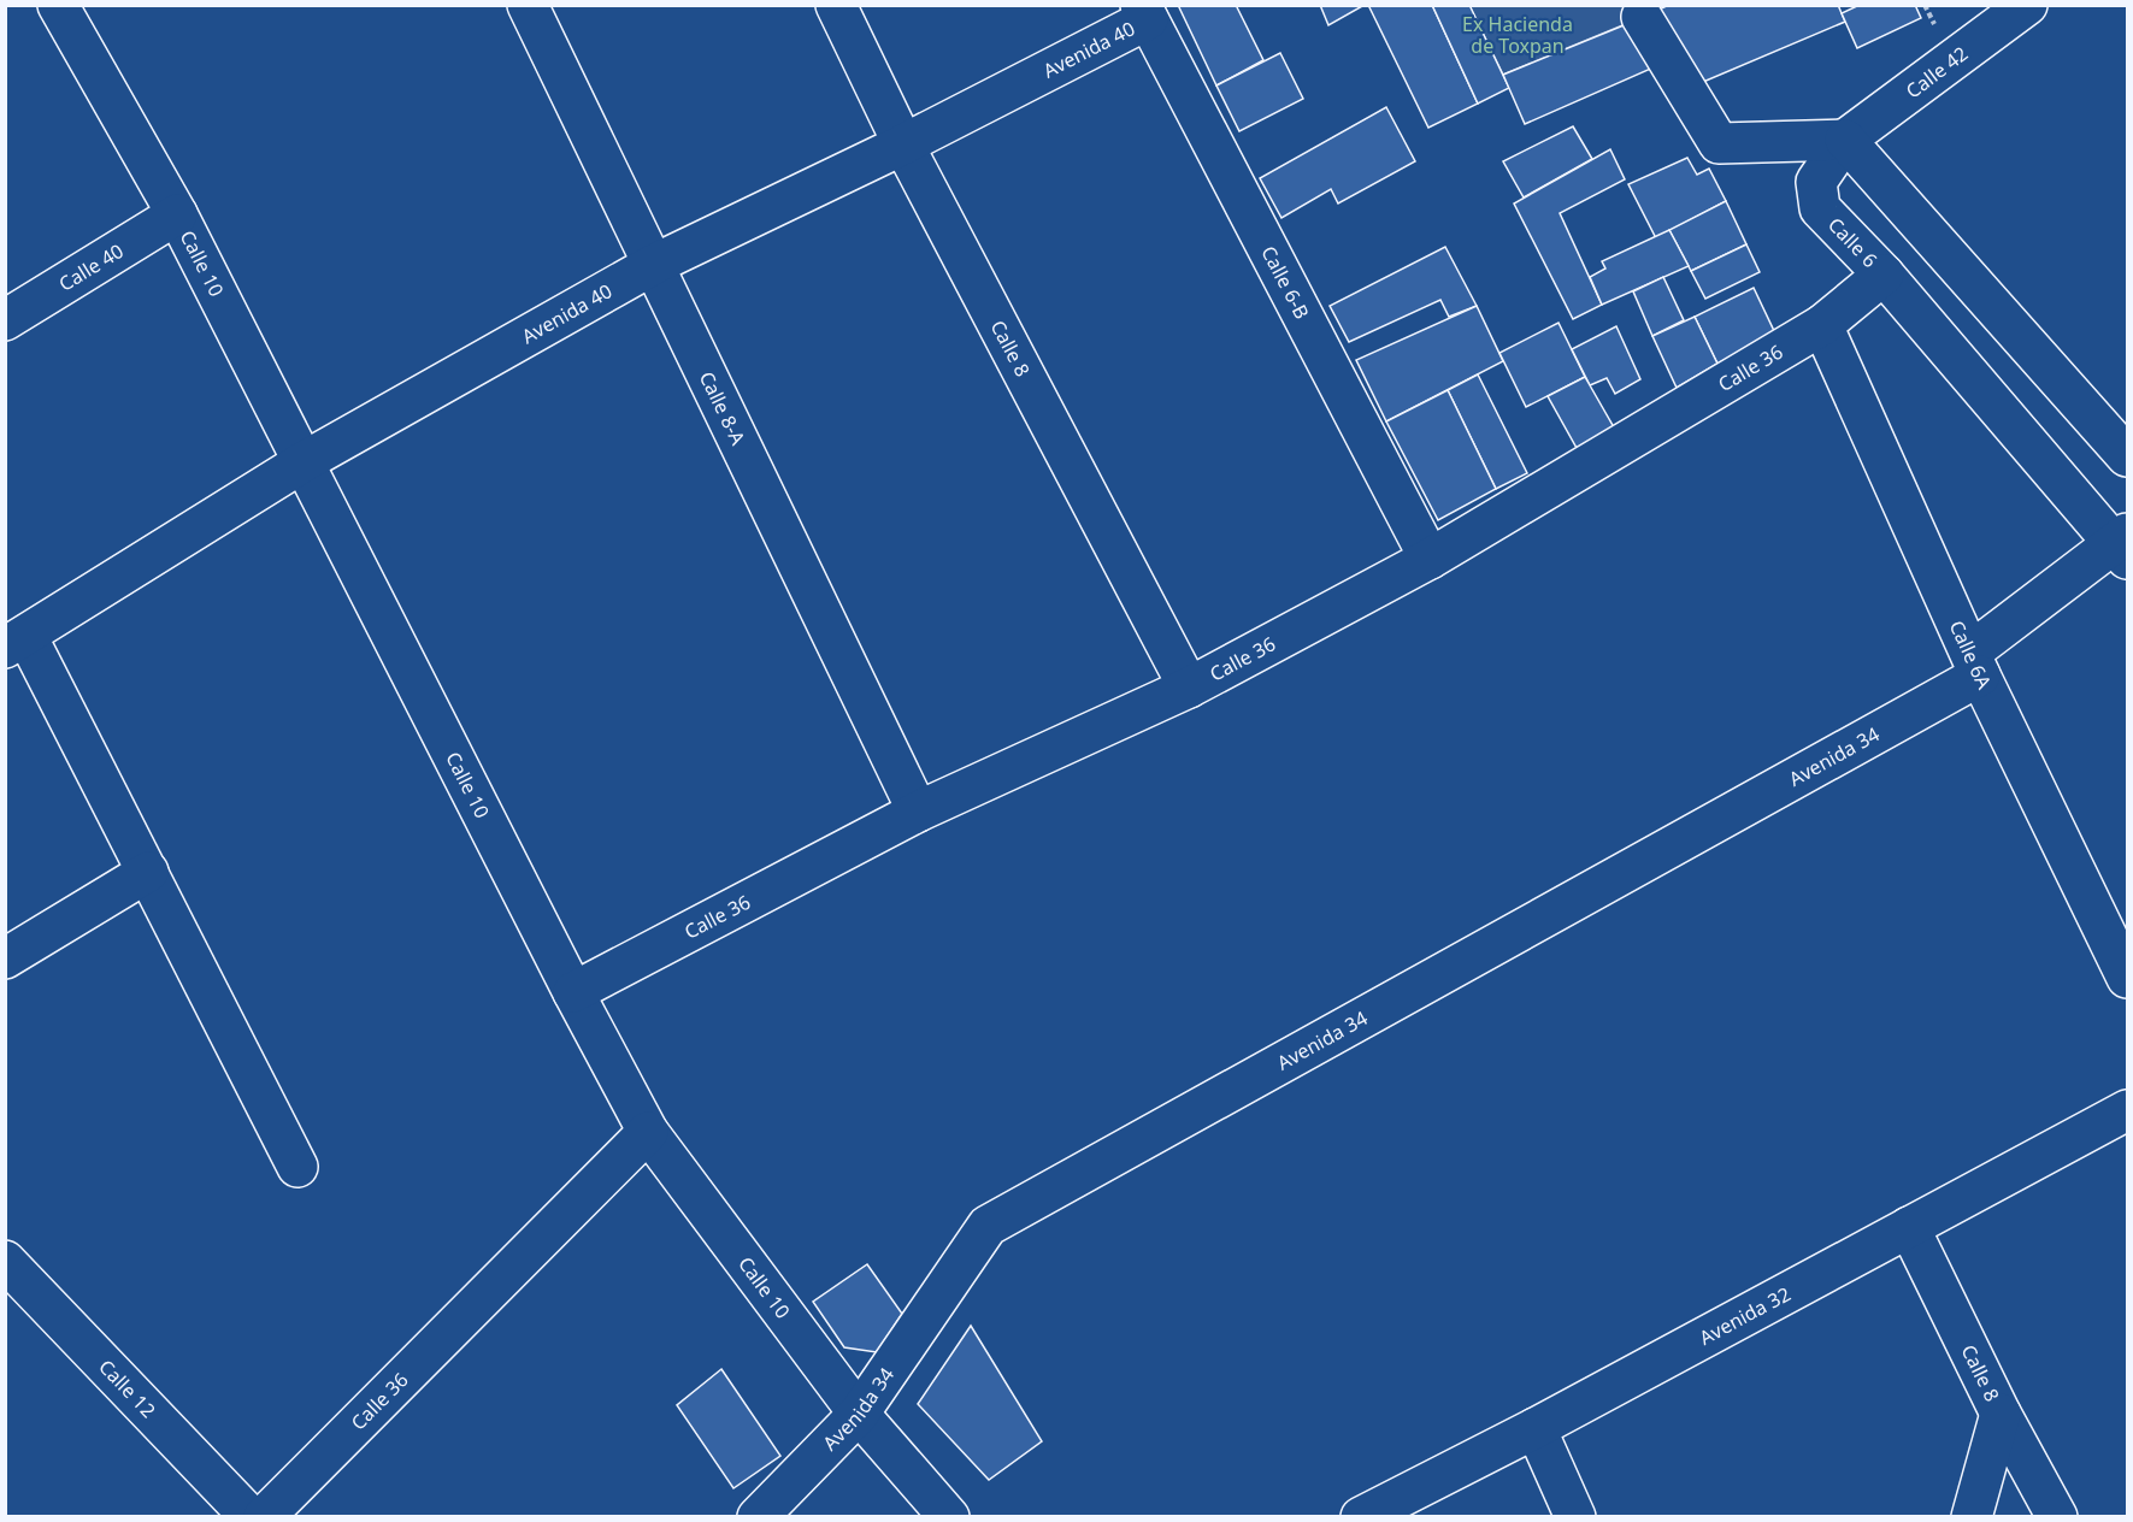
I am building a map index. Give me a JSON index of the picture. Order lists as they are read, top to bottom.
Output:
{
  "streets": {
    "street": [
      "Avenida 40",
      "Calle 42",
      "Calle 6",
      "Calle 10",
      "Calle 40",
      "Calle 6-B",
      "Calle 8",
      "Calle 36",
      "Calle 8-A",
      "Calle 6A",
      "Avenida 34",
      "Avenida 32",
      "Calle 12"
    ]
  },
  "crossings": [
    ["Avenida 40", "Calle 10"],
    ["Avenida 40", "Calle 6-B"],
    ["Avenida 40", "Calle 8"],
    ["Avenida 40", "Calle 8-A"],
    ["Calle 42", "Calle 6"],
    ["Calle 6", "Calle 36"],
    ["Calle 6", "Avenida 34"],
    ["Calle 10", "Calle 40"],
    ["Calle 10", "Calle 36"],
    ["Calle 10", "Avenida 34"],
    ["Calle 6-B", "Calle 36"],
    ["Calle 8", "Calle 36"],
    ["Calle 8", "Avenida 32"],
    ["Calle 36", "Calle 8-A"],
    ["Calle 36", "Calle 6A"],
    ["Calle 6A", "Avenida 34"]
  ],
  "parks": ["Ex Hacienda de Toxpan"]
}
